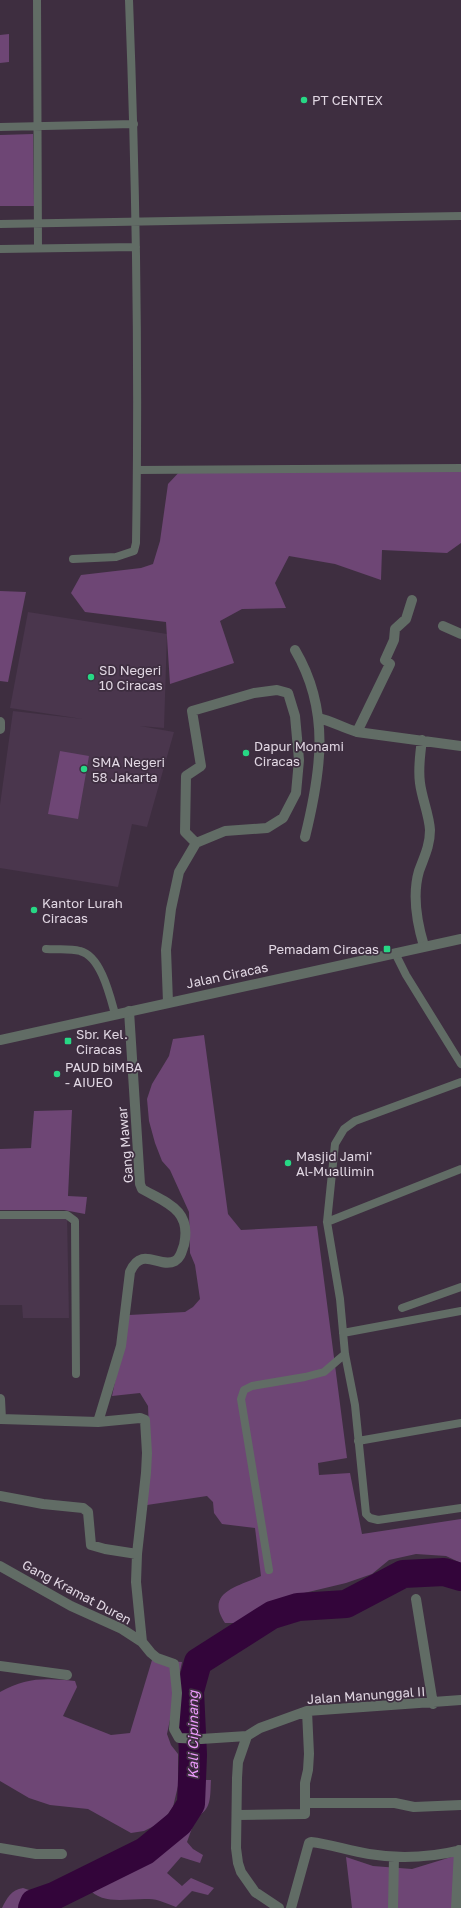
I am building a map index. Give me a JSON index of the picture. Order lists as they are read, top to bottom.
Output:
{
  "streets": {
    "street": [
      "Jalan Ciracas",
      "Gang Mawar",
      "Gang Kramat Duren",
      "Jalan Manunggal II"
    ]
  },
  "crossings": [
    ["Jalan Ciracas", "Gang Mawar"],
    ["Gang Kramat Duren", "Jalan Manunggal II"]
  ],
  "water": ["Kali Cipinang"],
  "places": {
    "other": [
      "PT CENTEX",
      "SD Negeri 10 Ciracas",
      "Dapur Monami Ciracas",
      "SMA Negeri 58 Jakarta",
      "Kantor Lurah Ciracas",
      "PAUD biMBA - AIUEO",
      "Masjid Jami' Al-Muallimin"
    ],
    "transit": ["Pemadam Ciracas", "Sbr. Kel. Ciracas"]
  }
}
